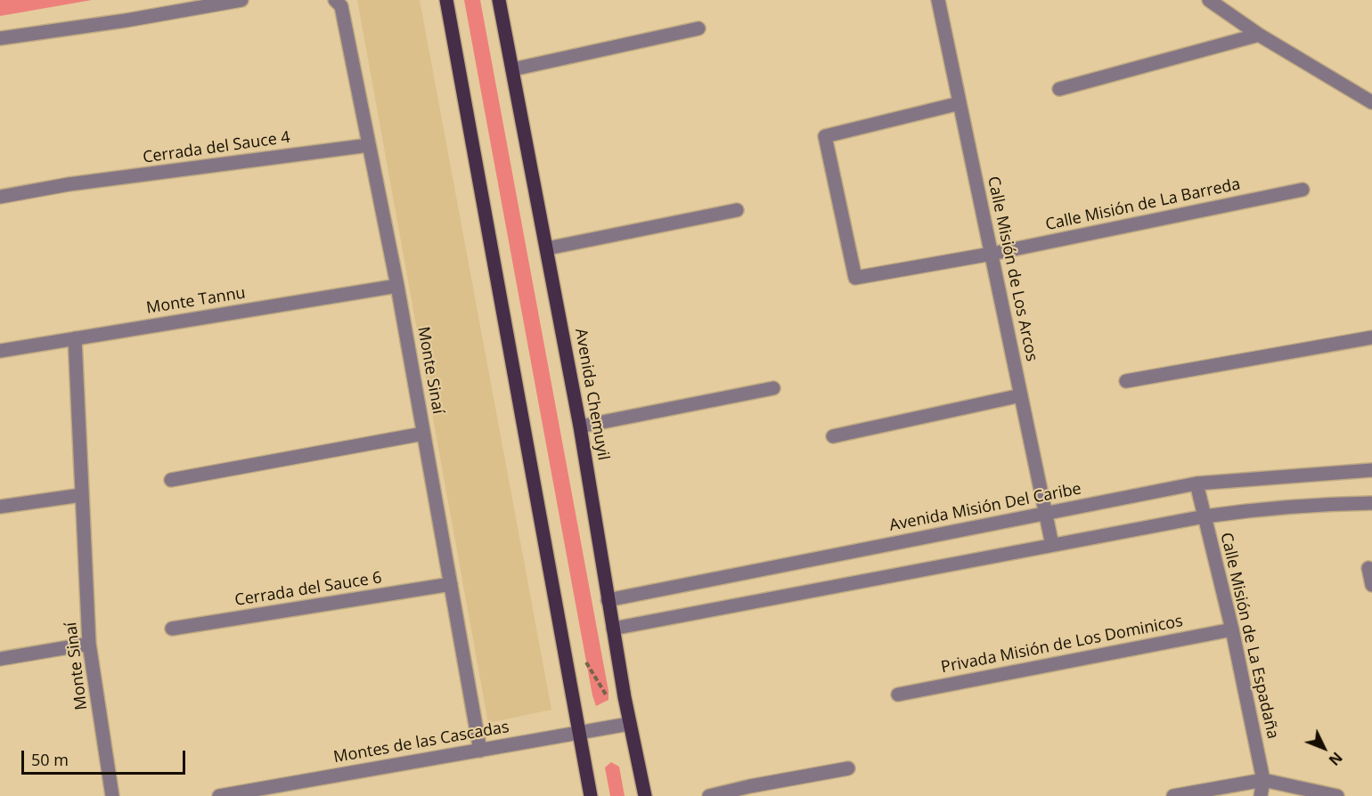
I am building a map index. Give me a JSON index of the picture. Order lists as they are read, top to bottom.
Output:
{
  "streets": {
    "main road": ["Avenida Chemuyil"],
    "street": [
      "Cerrada del Sauce 4",
      "Calle Misión de La Barreda",
      "Calle Misión de Los Arcos",
      "Monte Tannu",
      "Monte Sinaí",
      "Avenida Misión Del Caribe",
      "Cerrada del Sauce 6",
      "Calle Misión de La Espadaña",
      "Privada Misión de Los Dominicos",
      "Montes de las Cascadas"
    ]
  },
  "crossings": [
    ["Cerrada del Sauce 4", "Monte Sinaí"],
    ["Calle Misión de La Barreda", "Calle Misión de Los Arcos"],
    ["Calle Misión de Los Arcos", "Avenida Misión Del Caribe"],
    ["Monte Tannu", "Monte Sinaí"],
    ["Monte Sinaí", "Cerrada del Sauce 6"],
    ["Monte Sinaí", "Montes de las Cascadas"],
    ["Avenida Chemuyil", "Avenida Misión Del Caribe"],
    ["Avenida Chemuyil", "Montes de las Cascadas"],
    ["Avenida Misión Del Caribe", "Calle Misión de La Espadaña"],
    ["Calle Misión de La Espadaña", "Privada Misión de Los Dominicos"]
  ],
  "scale_bar": "50 m",
  "north": "bottom right"
}
